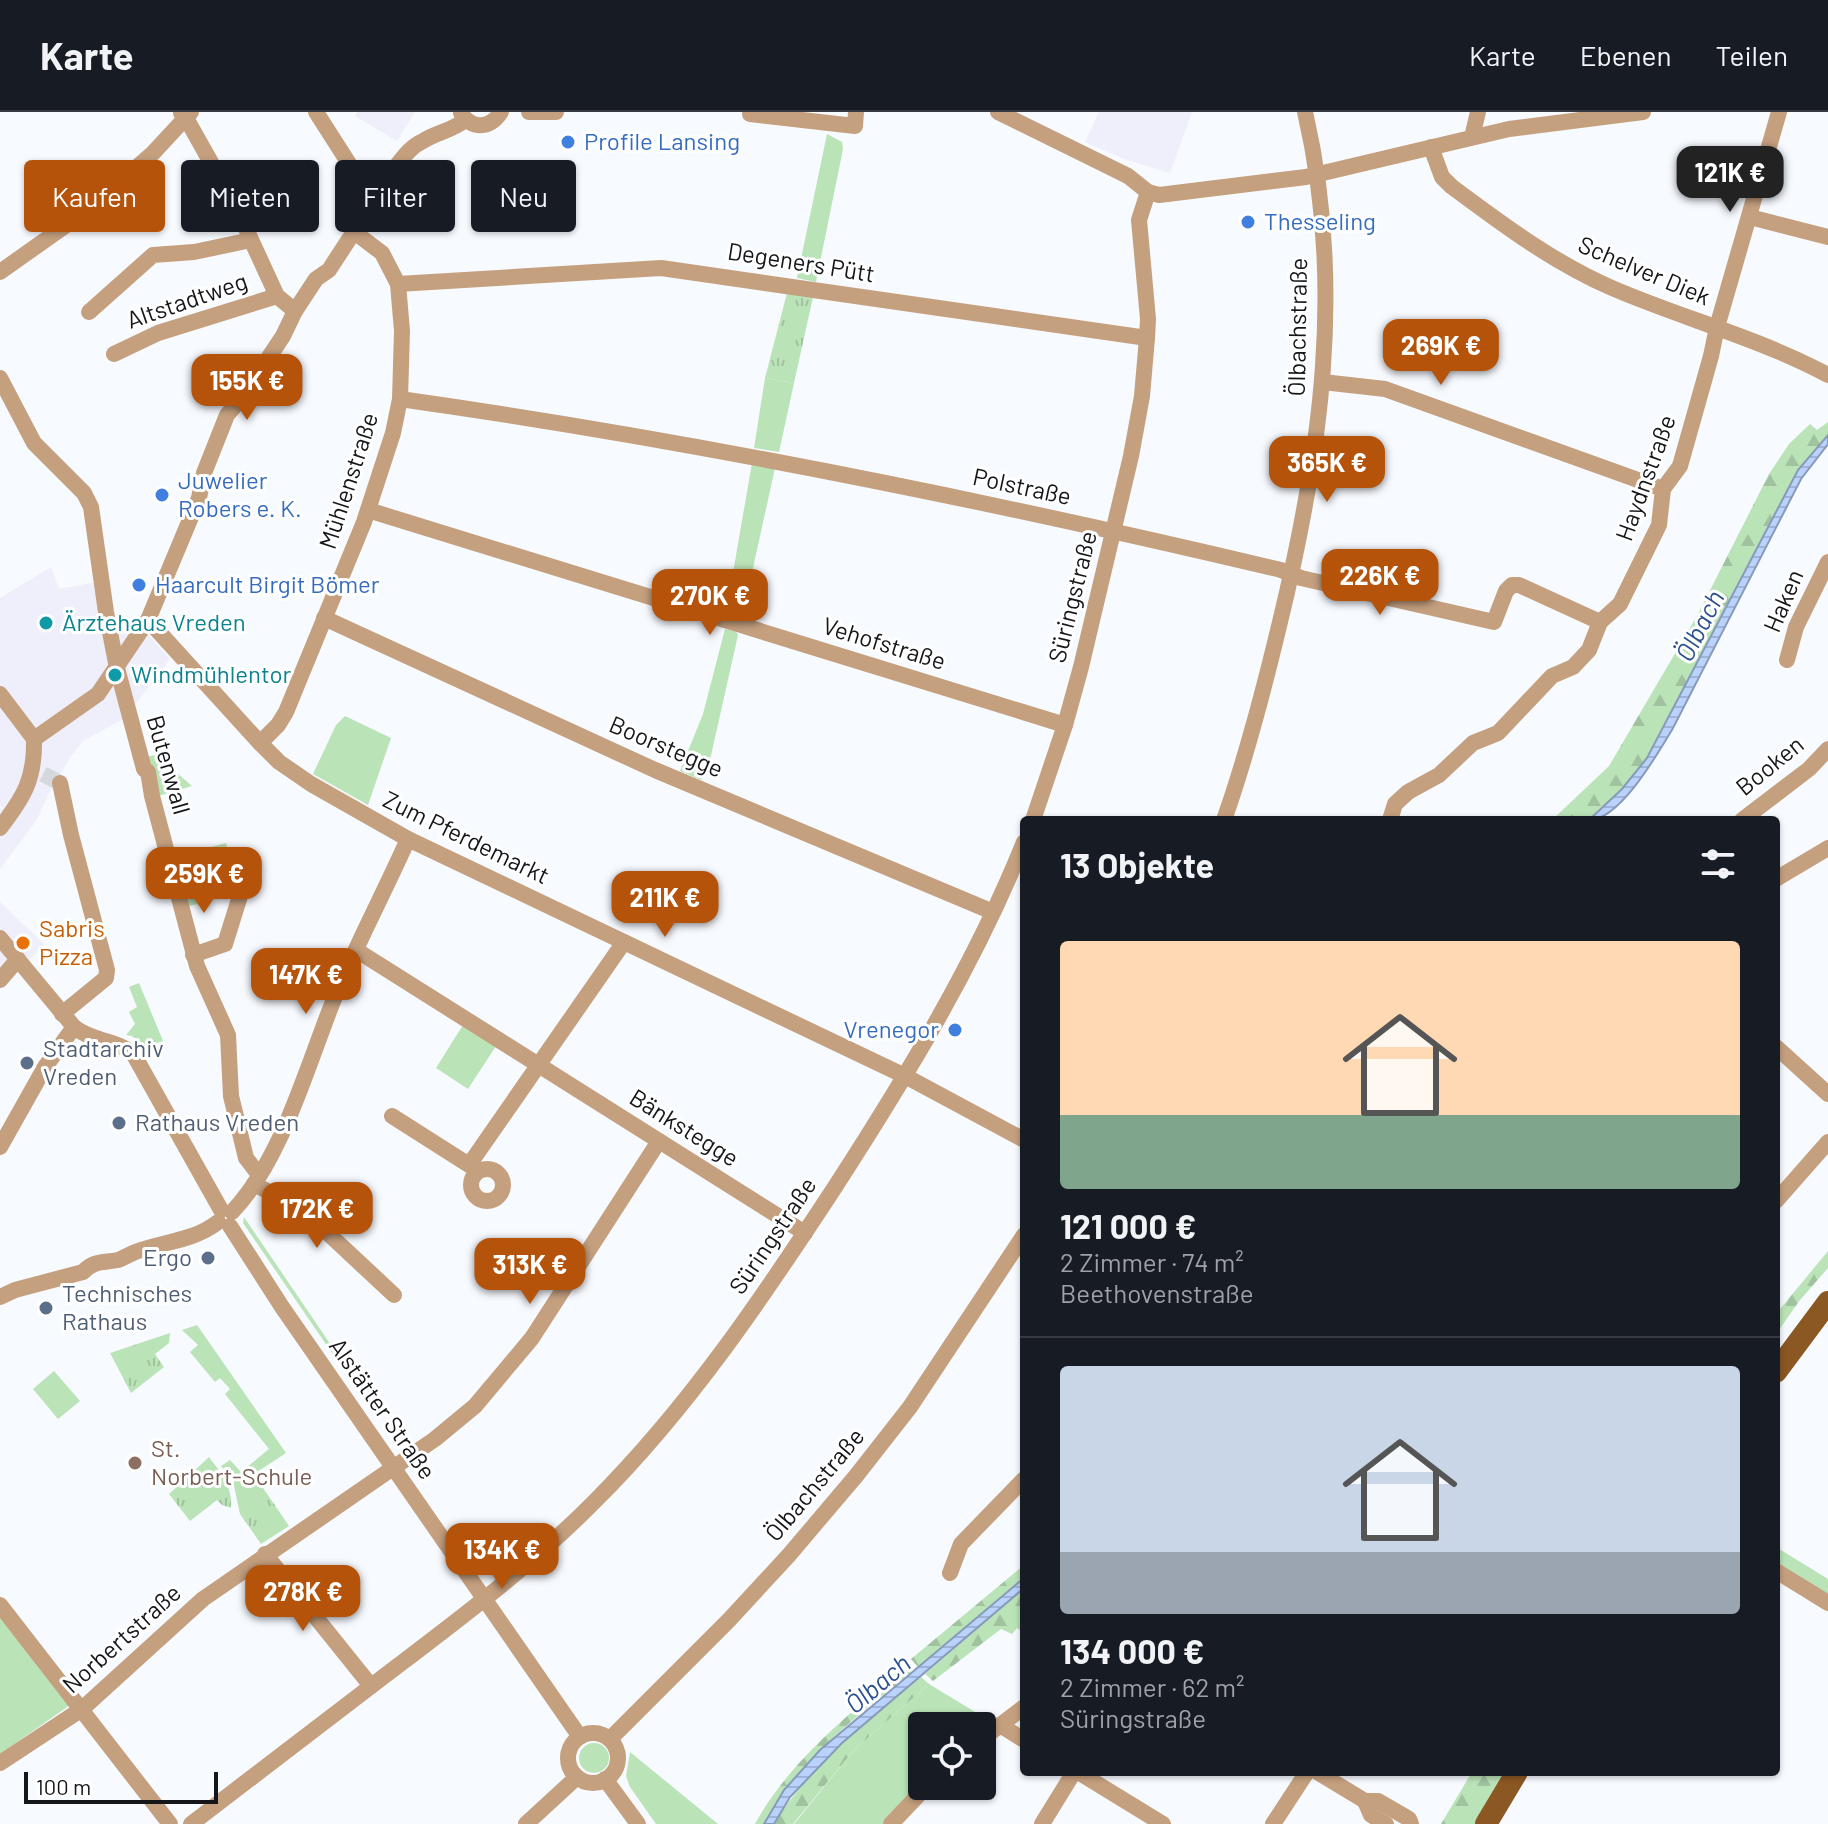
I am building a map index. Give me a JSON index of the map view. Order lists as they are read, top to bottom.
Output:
{
  "streets": {
    "street": [
      "Degeners Pütt",
      "Schelver Diek",
      "Altstadtweg",
      "Ölbachstraße",
      "Haydnstraße",
      "Mühlenstraße",
      "Polstraße",
      "Süringstraße",
      "Haken",
      "Vehofstraße",
      "Boorstegge",
      "Butenwall",
      "Booken",
      "Zum Pferdemarkt",
      "Bänkstegge",
      "Alstätter Straße",
      "Norbertstraße"
    ]
  },
  "crossings": [
    ["Degeners Pütt", "Mühlenstraße"],
    ["Degeners Pütt", "Süringstraße"],
    ["Schelver Diek", "Haydnstraße"],
    ["Ölbachstraße", "Polstraße"],
    ["Ölbachstraße", "Alstätter Straße"],
    ["Haydnstraße", "Polstraße"],
    ["Mühlenstraße", "Polstraße"],
    ["Mühlenstraße", "Vehofstraße"],
    ["Mühlenstraße", "Boorstegge"],
    ["Mühlenstraße", "Zum Pferdemarkt"],
    ["Polstraße", "Süringstraße"],
    ["Süringstraße", "Vehofstraße"],
    ["Süringstraße", "Boorstegge"],
    ["Süringstraße", "Zum Pferdemarkt"],
    ["Süringstraße", "Bänkstegge"],
    ["Süringstraße", "Alstätter Straße"],
    ["Bänkstegge", "Norbertstraße"],
    ["Alstätter Straße", "Norbertstraße"]
  ],
  "water": ["Ölbach"],
  "places": [
    "Profile Lansing",
    "Thesseling",
    "Juwelier Robers e. K.",
    "Haarcult Birgit Bömer",
    "Ärztehaus Vreden",
    "Windmühlentor",
    "Sabris Pizza",
    "Vrenegor",
    "Stadtarchiv Vreden",
    "Rathaus Vreden",
    "Ergo",
    "Technisches Rathaus",
    "St. Norbert-Schule"
  ],
  "scale_bar": "100 m",
  "page": {
    "header": "Karte",
    "nav": ["Karte", "Ebenen", "Teilen"],
    "price": [
      "121K €",
      "269K €",
      "155K €",
      "365K €",
      "226K €",
      "270K €",
      "259K €",
      "211K €",
      "147K €",
      "172K €",
      "313K €",
      "134K €",
      "278K €"
    ],
    "chip": [
      "Kaufen",
      "Mieten",
      "Filter",
      "Neu"
    ],
    "heading": "13 Objekte",
    "list": [
      {
        "name": "121 000 €",
        "note": "2 Zimmer · 74 m² · Beethovenstraße"
      },
      {
        "name": "134 000 €",
        "note": "2 Zimmer · 62 m² · Süringstraße"
      }
    ],
    "scale": "100 m"
  }
}
